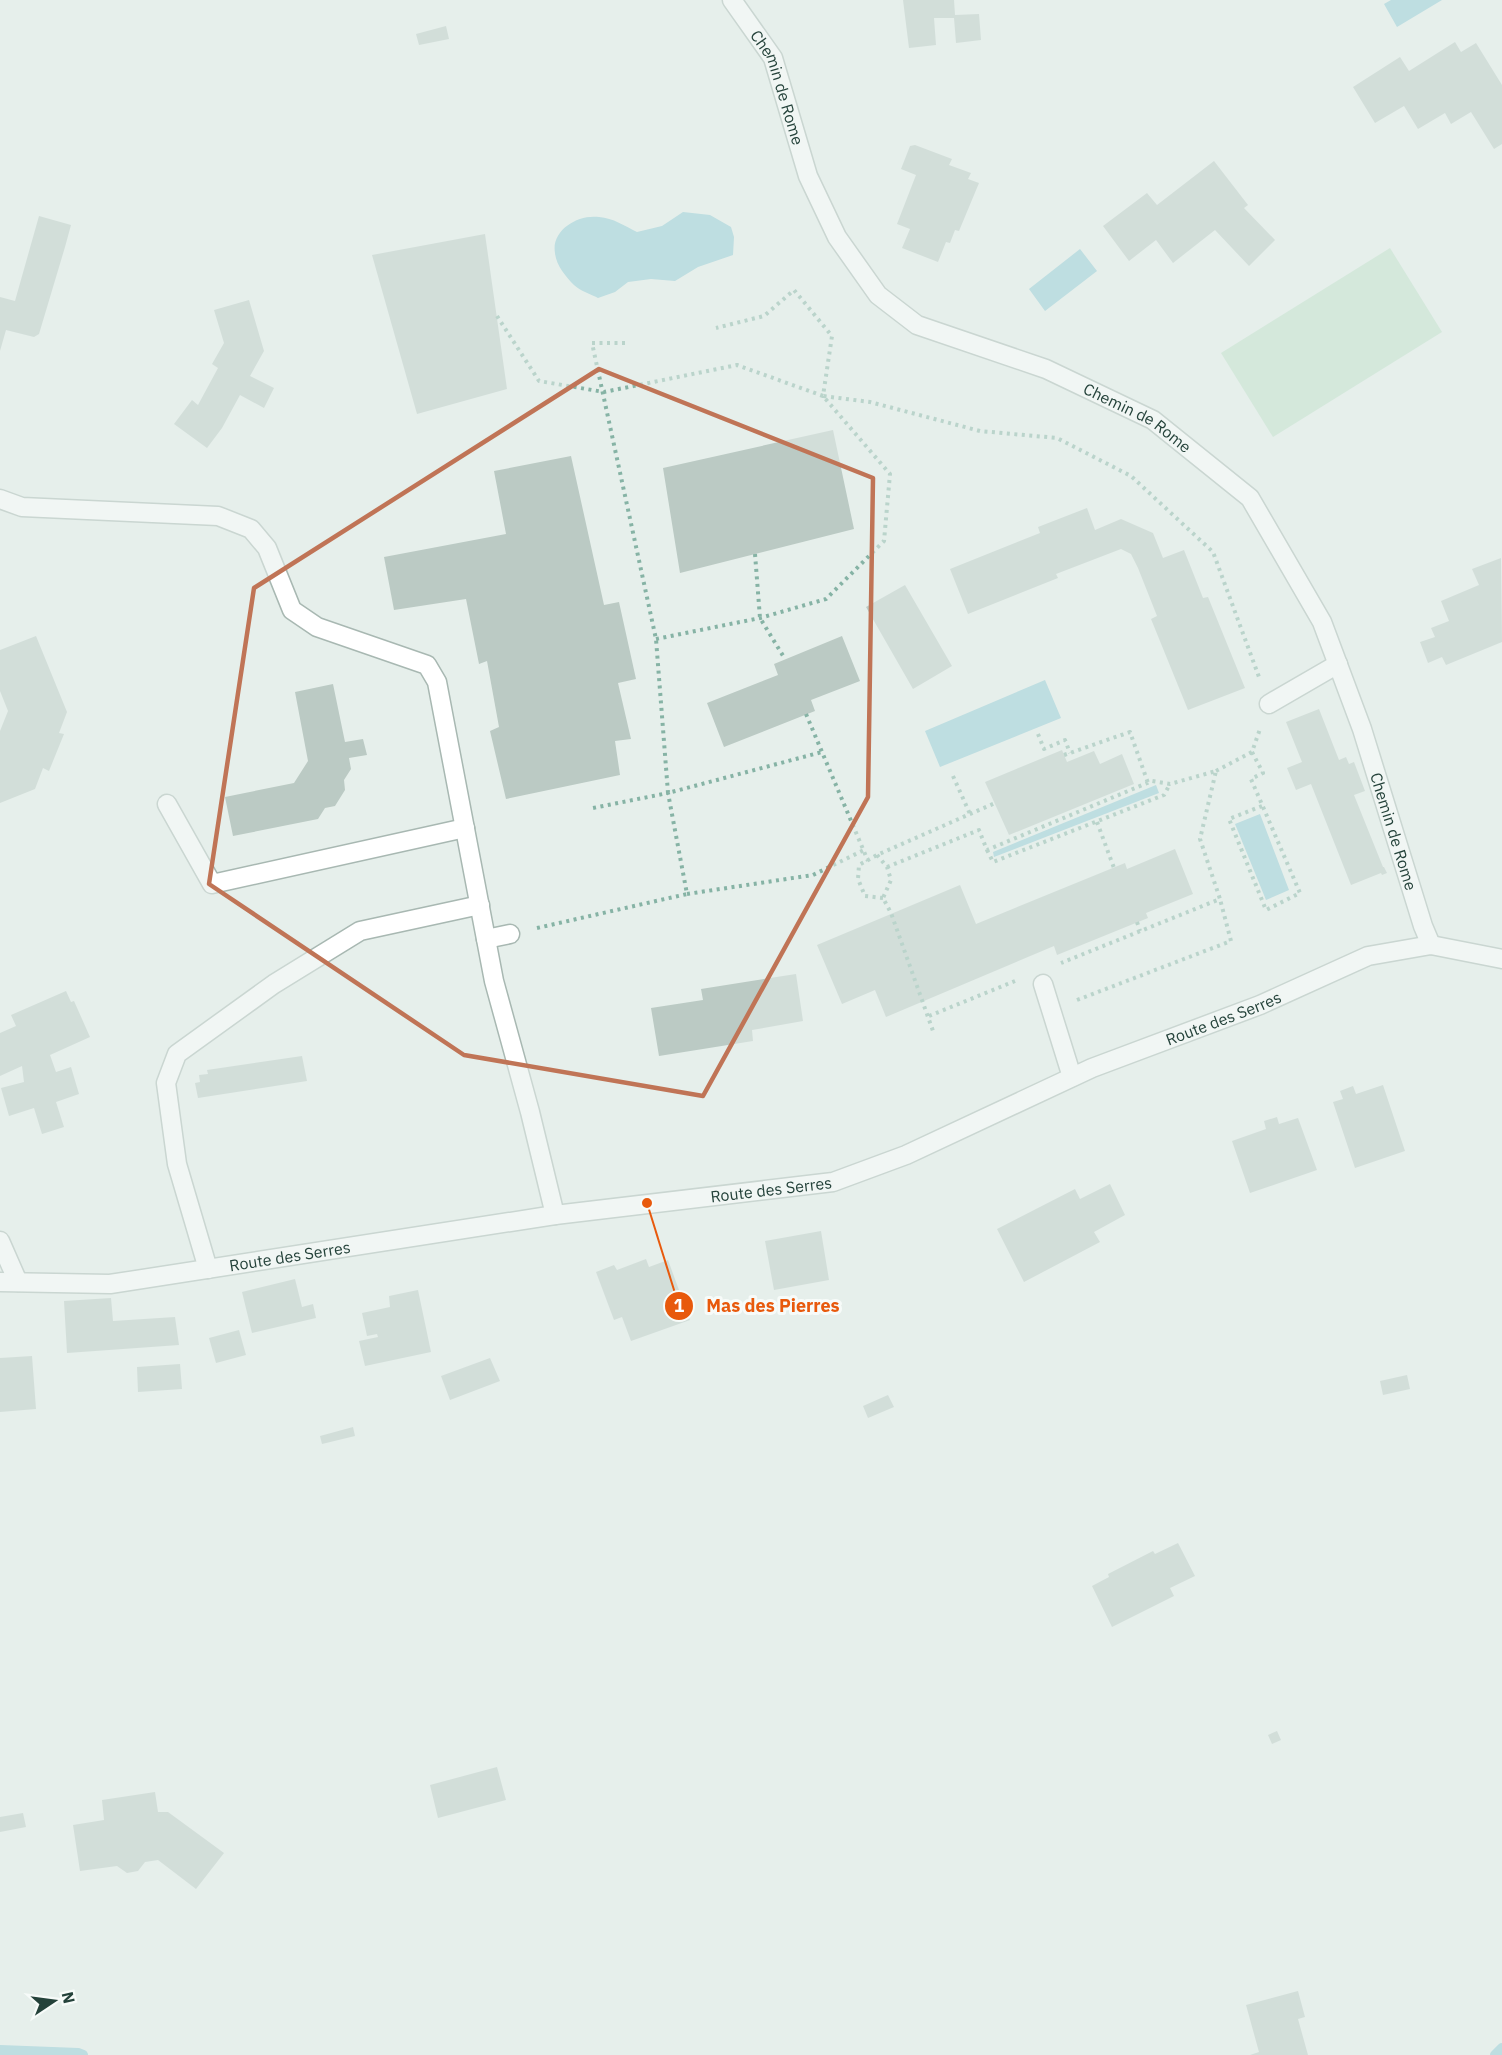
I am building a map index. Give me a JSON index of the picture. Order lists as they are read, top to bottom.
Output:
{
  "streets": {
    "street": ["Chemin de Rome", "Route des Serres"]
  },
  "crossings": [
    ["Chemin de Rome", "Route des Serres"]
  ],
  "places": ["Mas des Pierres"],
  "north": "right"
}
